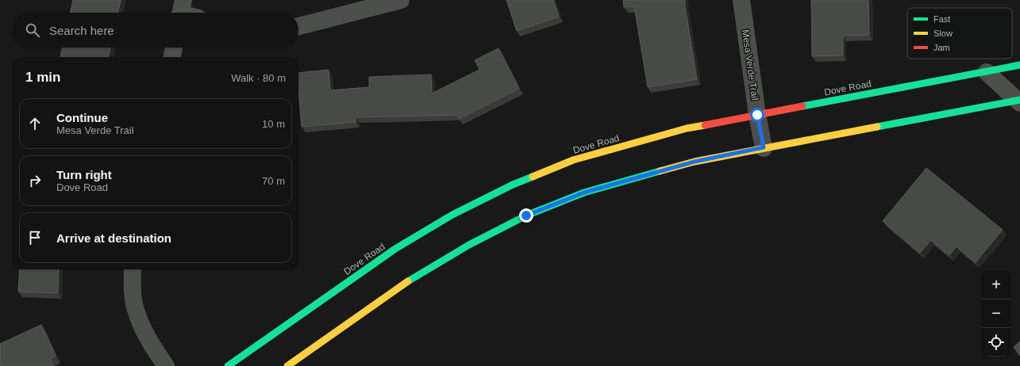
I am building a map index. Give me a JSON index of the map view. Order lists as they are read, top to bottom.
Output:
{
  "streets": {
    "main road": ["Dove Road"],
    "street": ["Mesa Verde Trail"]
  },
  "crossings": [
    ["Mesa Verde Trail", "Dove Road"]
  ],
  "legend": ["Fast", "Slow", "Jam"],
  "page": {
    "search": "Search here",
    "heading": ["1 min", "Walk · 80 m"],
    "list": [
      ["Continue", "Mesa Verde Trail", "10 m"],
      ["Turn right", "Dove Road", "70 m"],
      "Arrive at destination"
    ],
    "map_buttons": ["+", "−"]
  }
}
